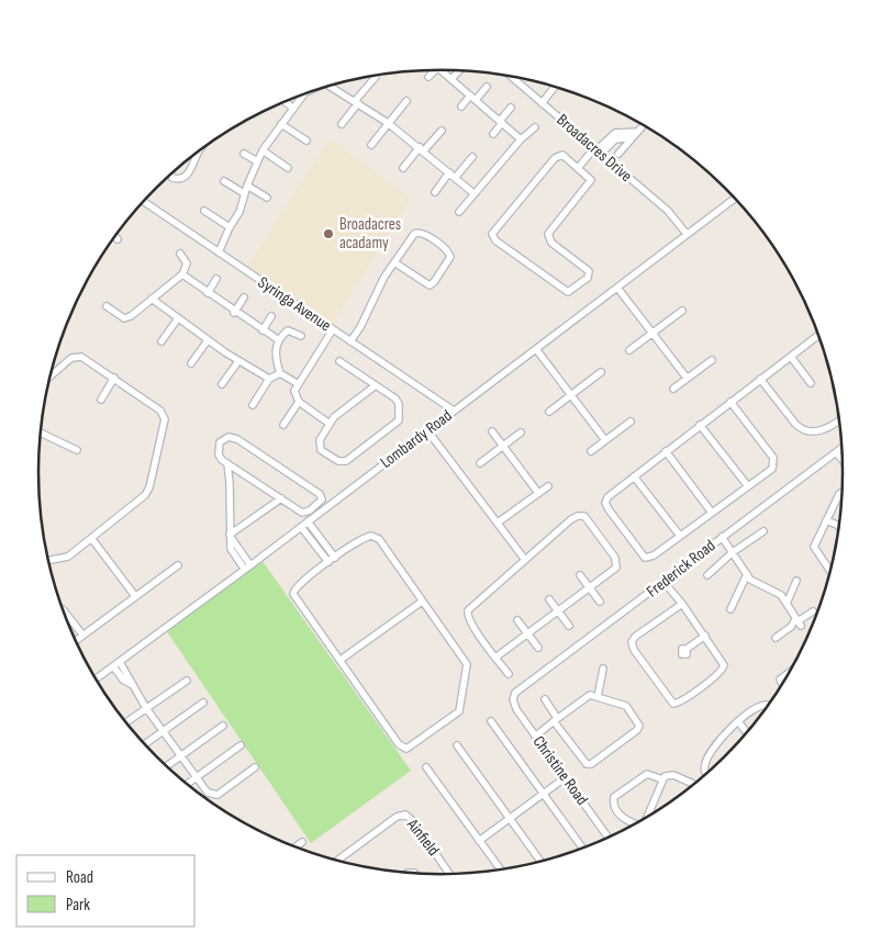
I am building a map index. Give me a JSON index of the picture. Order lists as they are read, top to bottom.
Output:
{
  "streets": {
    "street": [
      "Broadacres Drive",
      "Syringa Avenue",
      "Lombardy Road",
      "Frederick Road",
      "Christine Road",
      "Ainfield"
    ]
  },
  "crossings": [
    ["Broadacres Drive", "Lombardy Road"],
    ["Syringa Avenue", "Lombardy Road"],
    ["Frederick Road", "Christine Road"]
  ],
  "places": ["Broadacres acadamy"],
  "legend": ["Road", "Park"]
}
